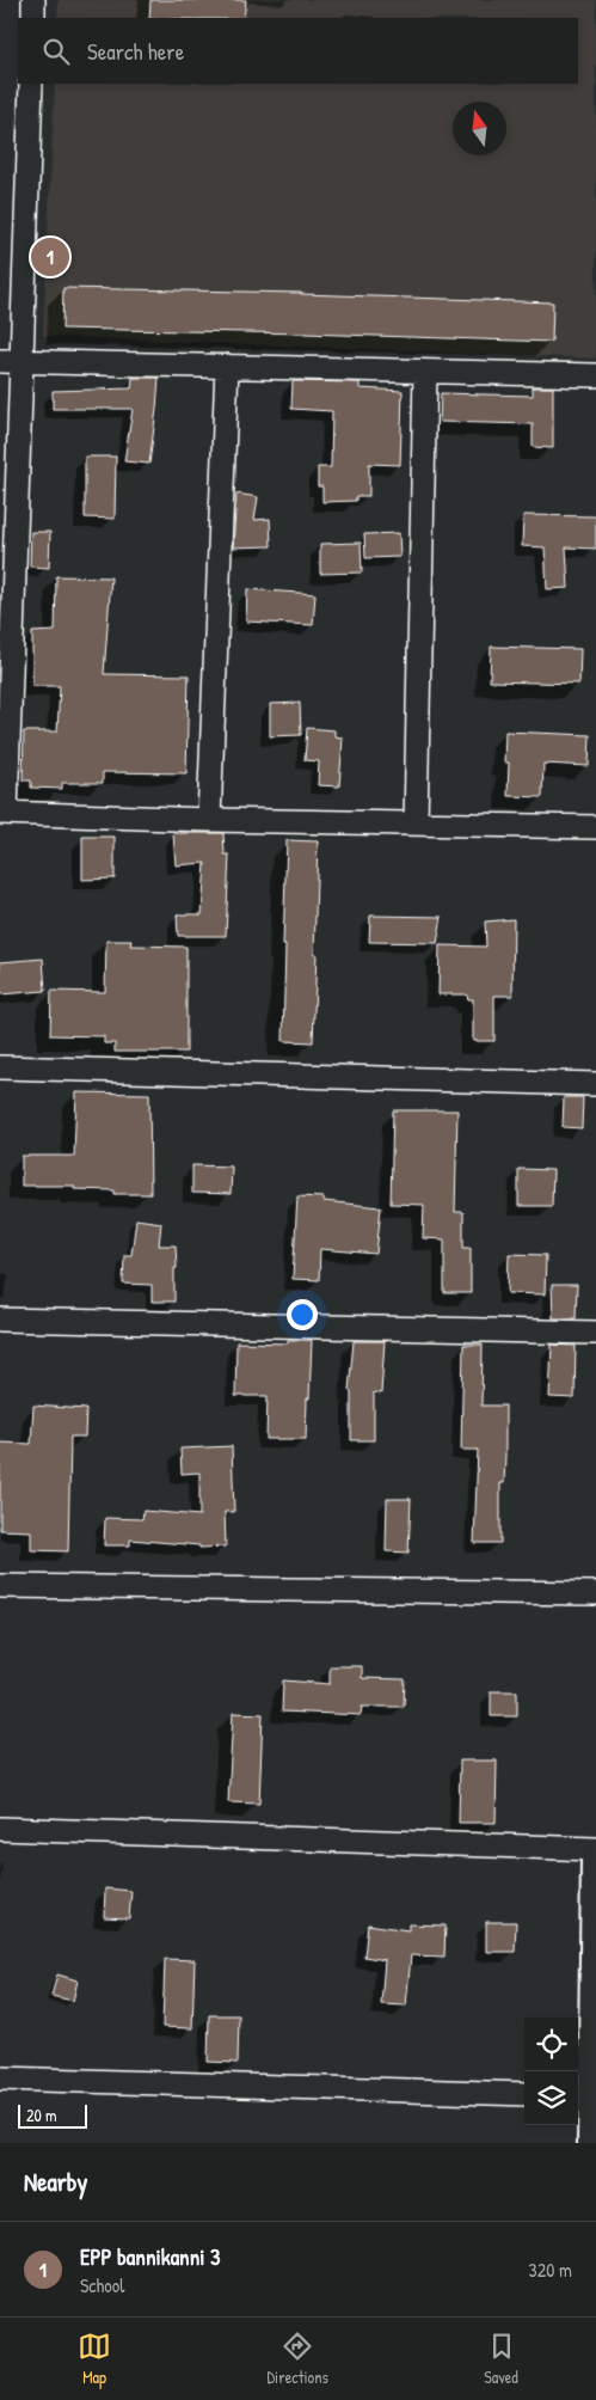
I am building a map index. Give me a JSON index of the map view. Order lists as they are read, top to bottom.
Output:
{
  "scale_bar": "20 m",
  "north": "top",
  "page": {
    "search": "Search here",
    "pins": "1",
    "scale": "20 m",
    "heading": "Nearby",
    "list": [
      {
        "mark": "1",
        "name": "EPP bannikanni 3",
        "note": "School",
        "value": "320 m"
      }
    ],
    "nav": ["Map", "Directions", "Saved"]
  }
}
